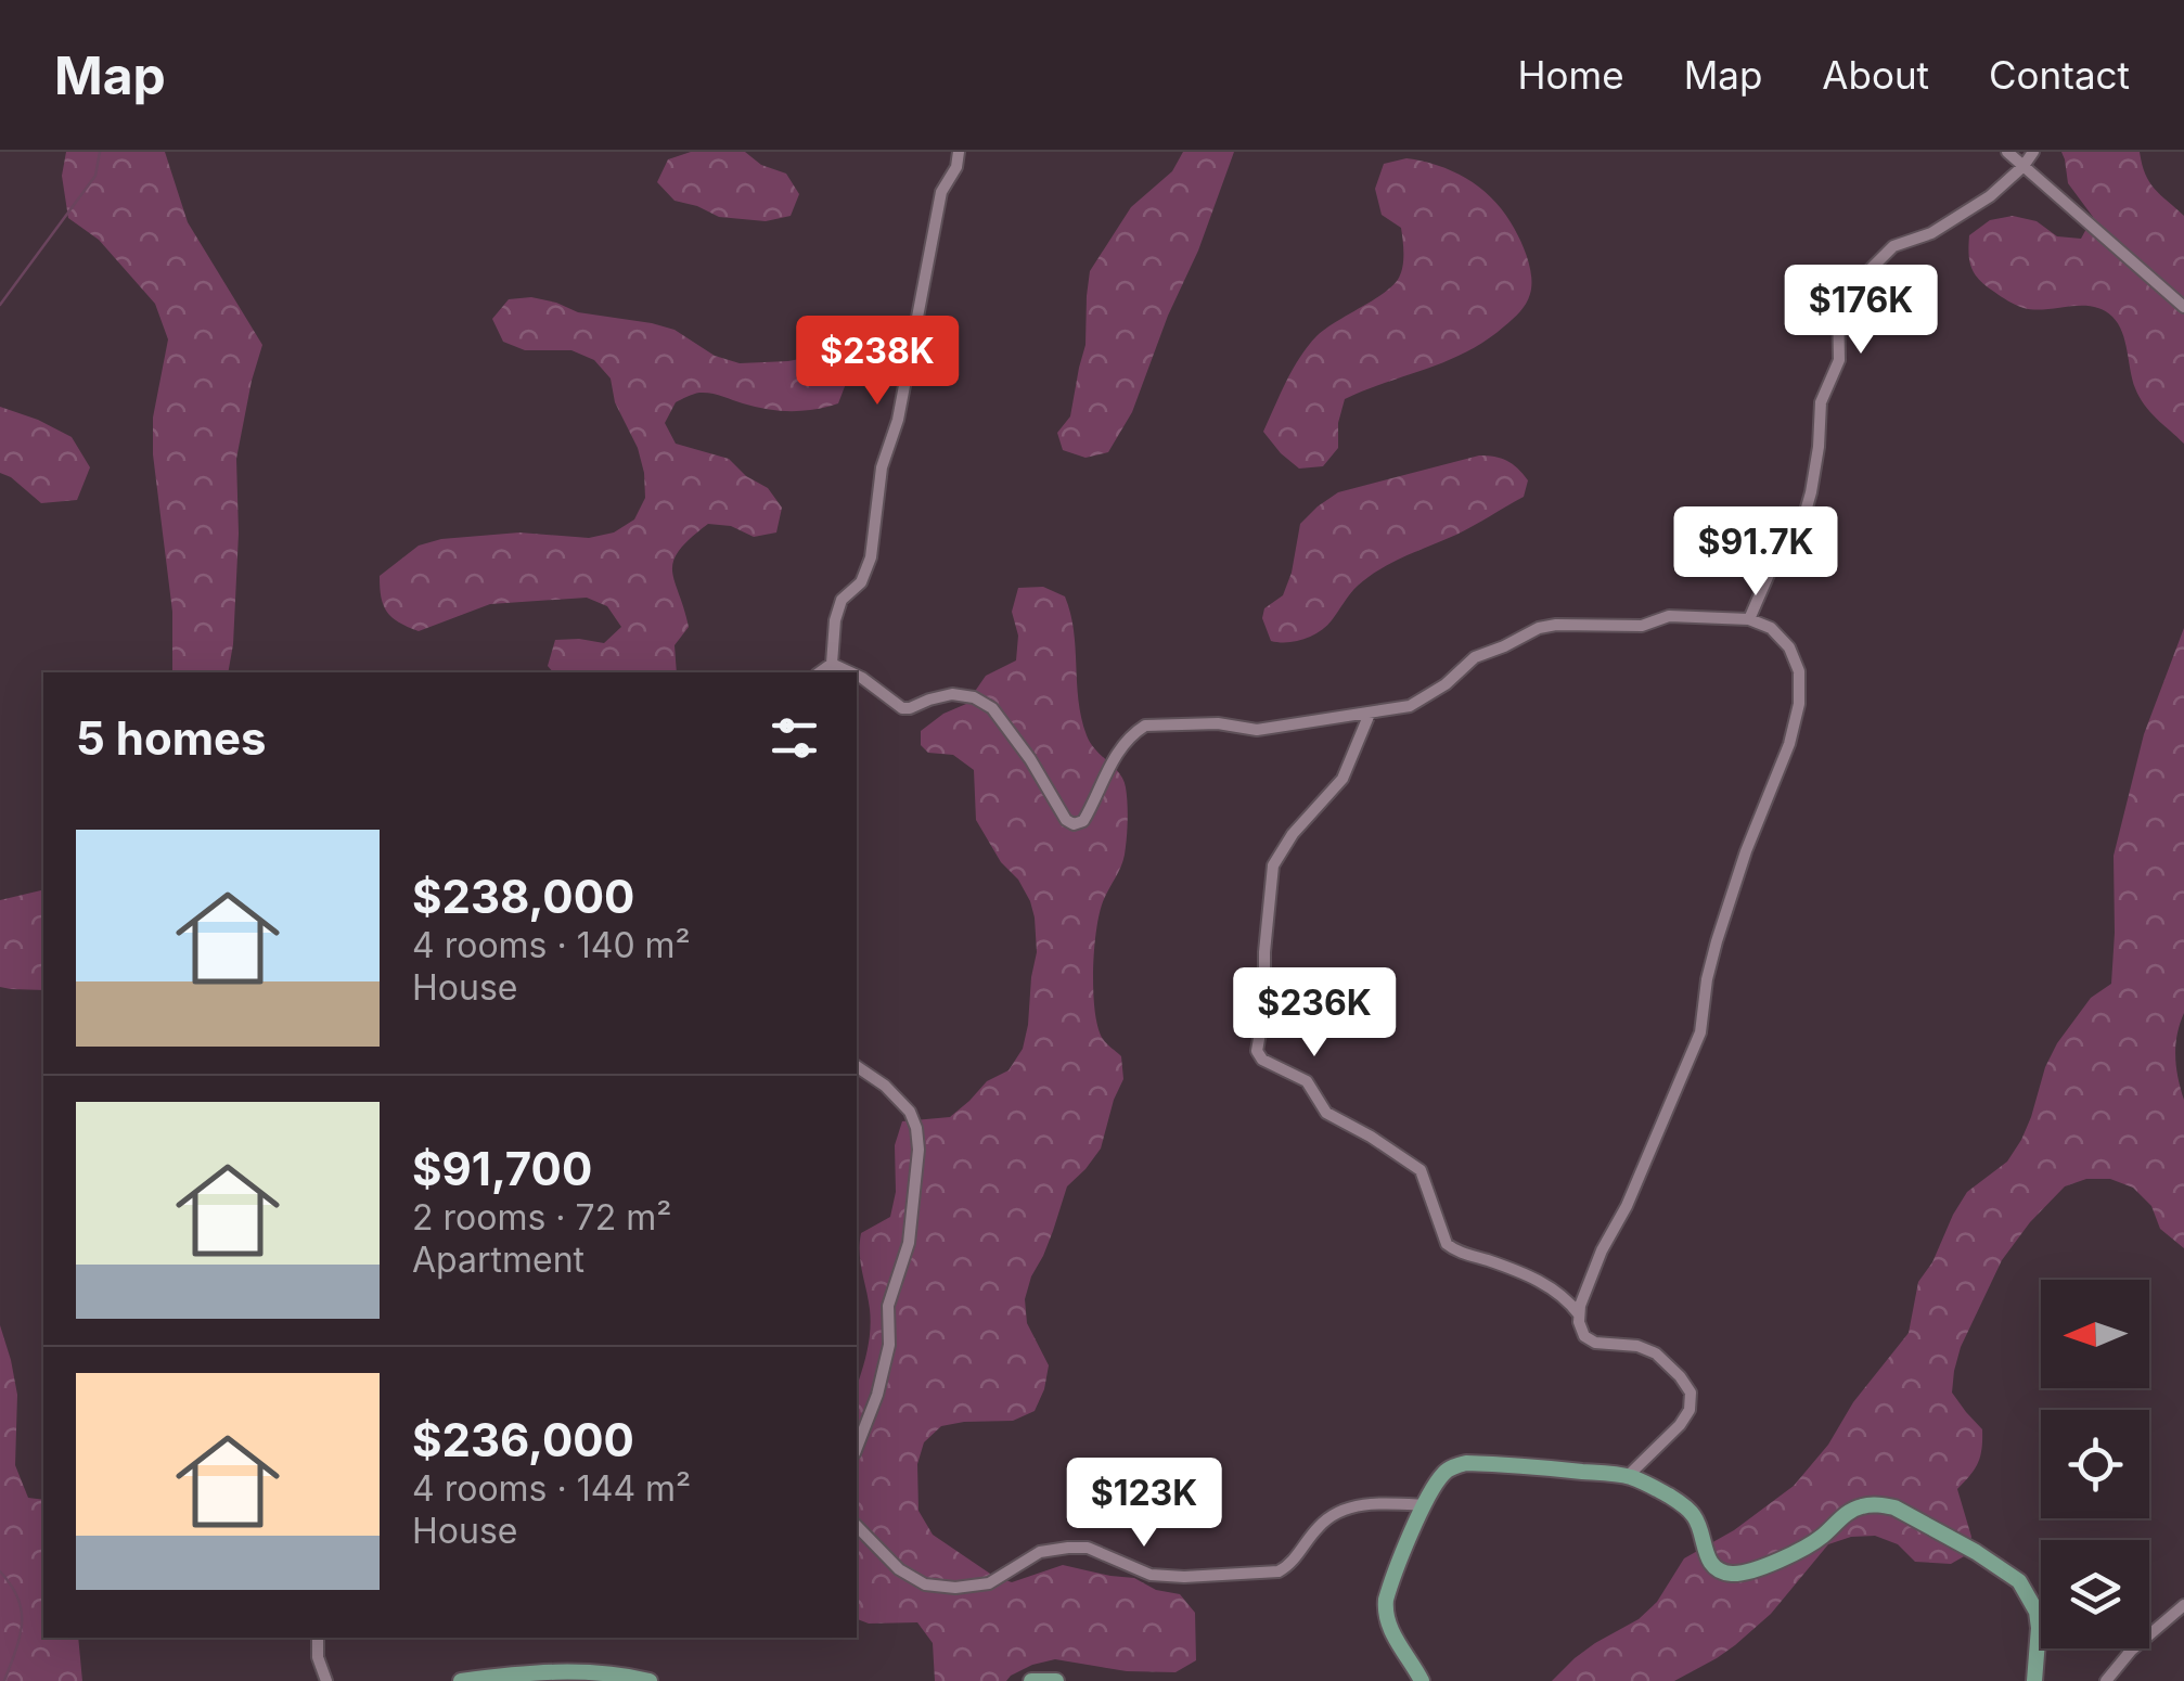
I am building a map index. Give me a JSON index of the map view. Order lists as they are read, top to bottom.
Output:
{
  "north": "left",
  "page": {
    "header": "Map",
    "nav": [
      "Home",
      "Map",
      "About",
      "Contact"
    ],
    "price": [
      "$176K",
      "$238K",
      "$91.7K",
      "$236K",
      "$123K"
    ],
    "heading": "5 homes",
    "list": [
      {
        "name": "$238,000",
        "note": "4 rooms · 140 m² · House"
      },
      {
        "name": "$91,700",
        "note": "2 rooms · 72 m² · Apartment"
      },
      {
        "name": "$236,000",
        "note": "4 rooms · 144 m² · House"
      }
    ]
  }
}
